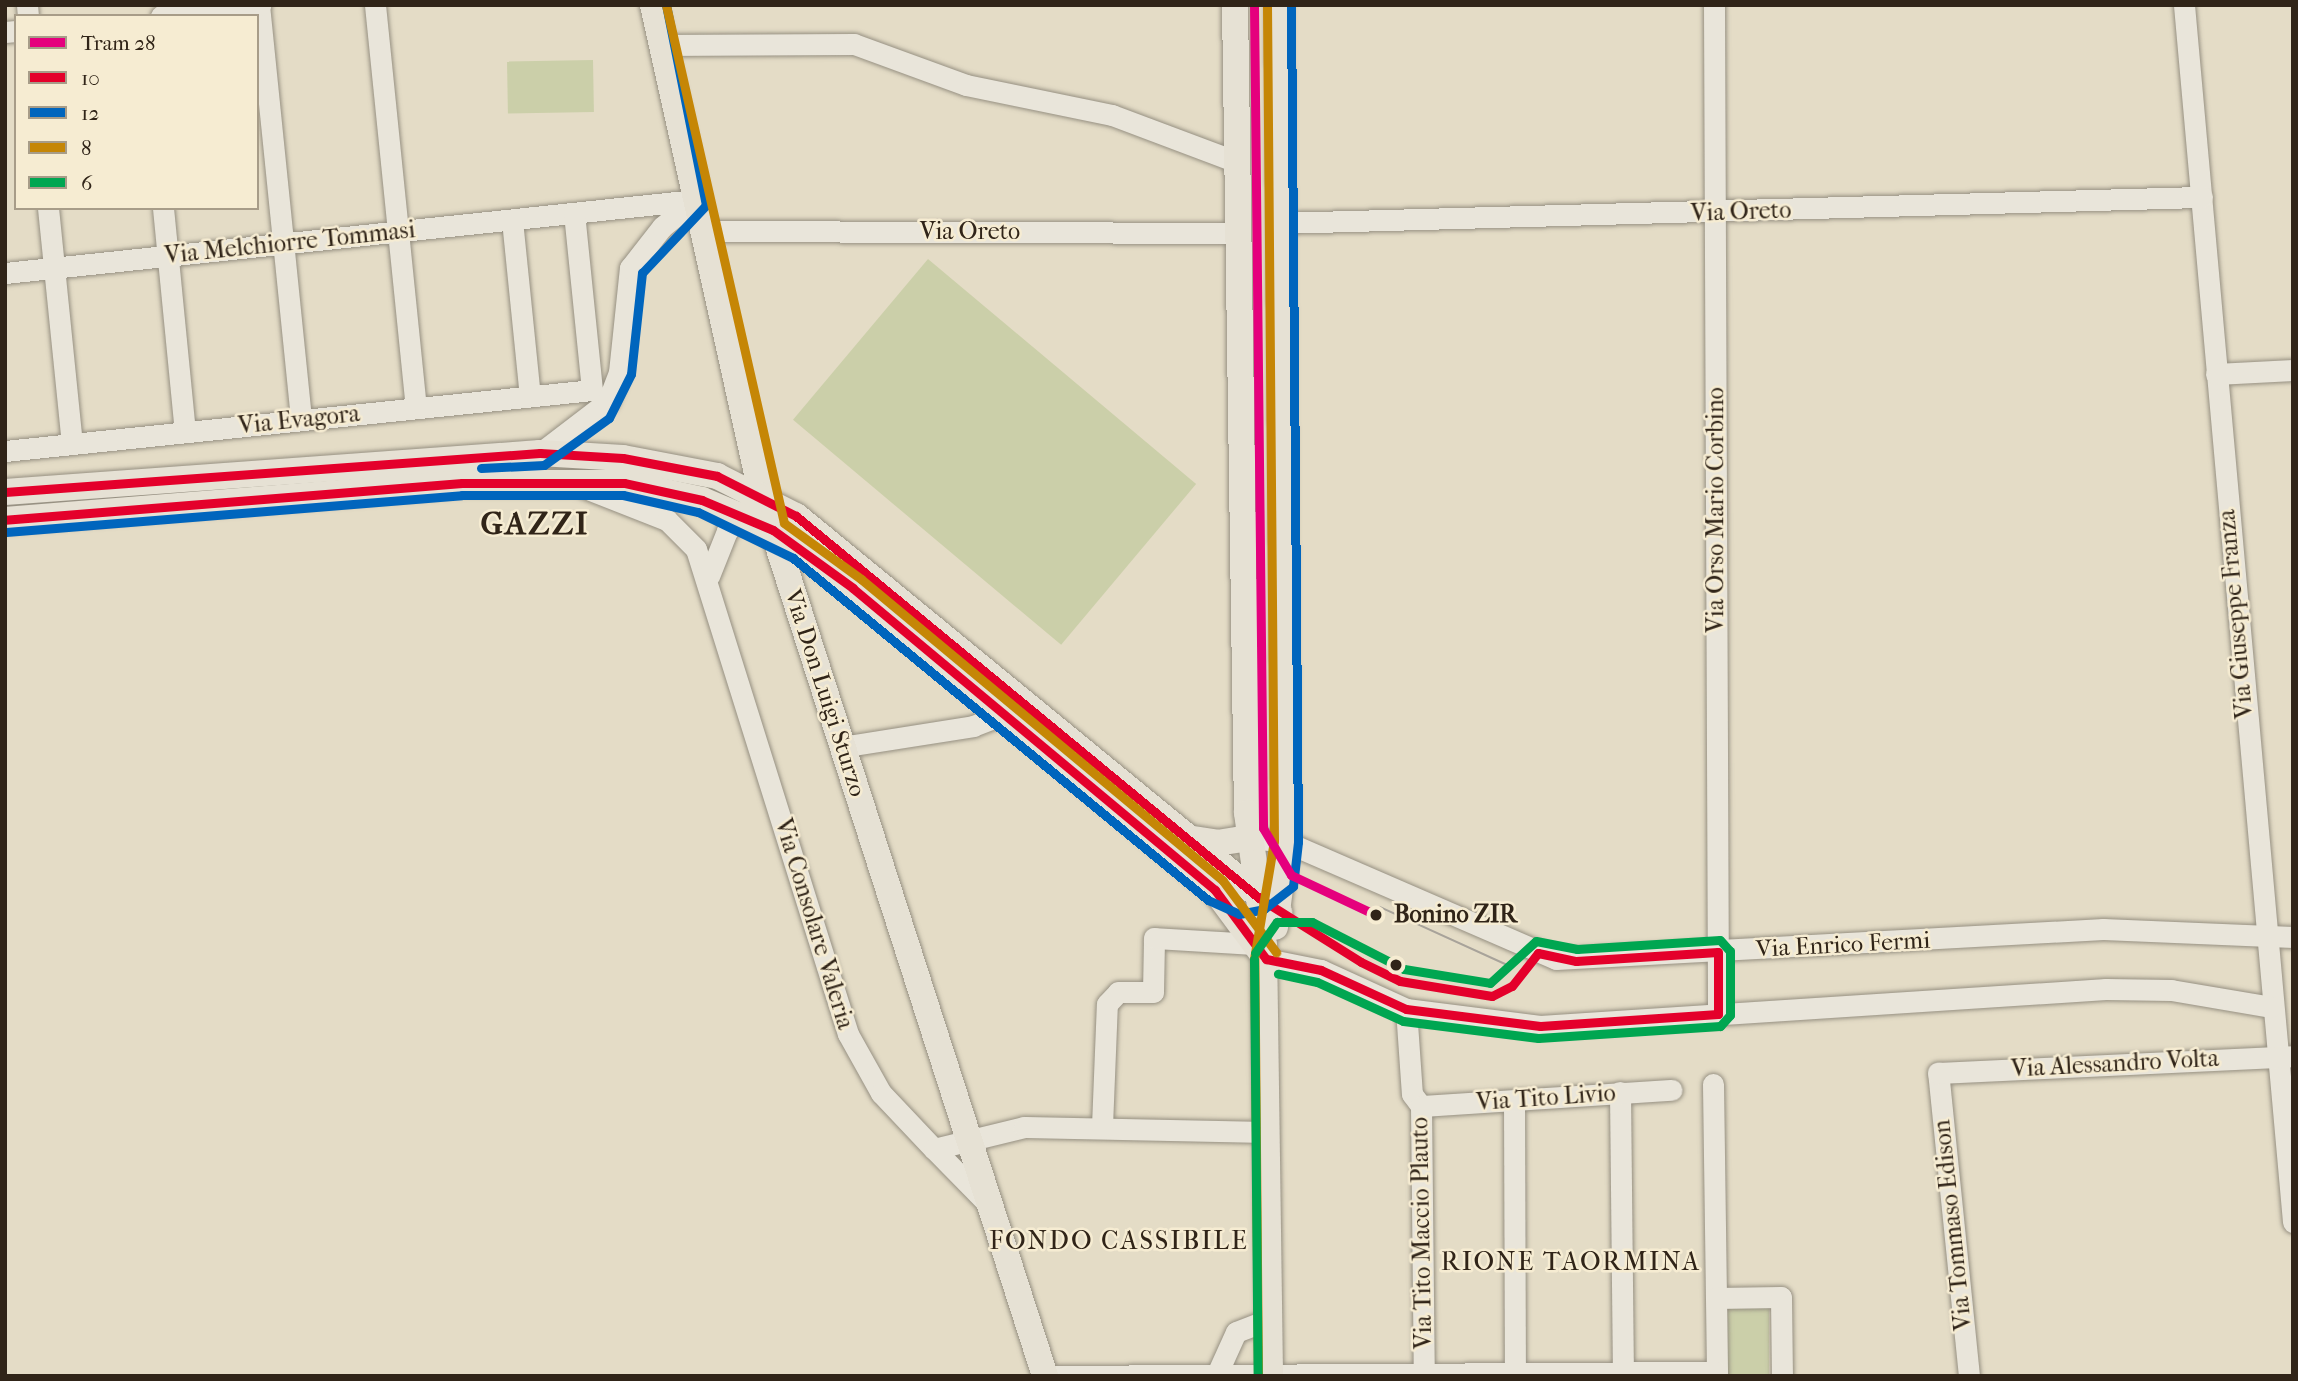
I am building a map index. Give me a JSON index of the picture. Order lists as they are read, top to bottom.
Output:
{
  "streets": {
    "main road": ["Via Don Luigi Sturzo"],
    "street": [
      "Via Oreto",
      "Via Melchiorre Tommasi",
      "Via Evagora",
      "Via Orso Mario Corbino",
      "Via Giuseppe Franza",
      "Via Consolare Valeria",
      "Via Enrico Fermi",
      "Via Alessandro Volta",
      "Via Tito Livio",
      "Via Tommaso Edison",
      "Via Tito Maccio Plauto"
    ]
  },
  "crossings": [
    ["Via Oreto", "Via Orso Mario Corbino"],
    ["Via Oreto", "Via Giuseppe Franza"],
    ["Via Oreto", "Via Don Luigi Sturzo"],
    ["Via Melchiorre Tommasi", "Via Evagora"],
    ["Via Melchiorre Tommasi", "Via Don Luigi Sturzo"],
    ["Via Orso Mario Corbino", "Via Enrico Fermi"],
    ["Via Giuseppe Franza", "Via Enrico Fermi"],
    ["Via Giuseppe Franza", "Via Alessandro Volta"],
    ["Via Alessandro Volta", "Via Tommaso Edison"],
    ["Via Tito Livio", "Via Tito Maccio Plauto"]
  ],
  "districts": ["GAZZI", "FONDO CASSIBILE", "RIONE TAORMINA"],
  "places": ["Bonino ZIR"],
  "lines": [
    "tram line 28",
    "transit line 12",
    "transit line 8",
    "transit line 10",
    "transit line 6"
  ],
  "legend": [
    "Tram 28",
    "10",
    "12",
    "8",
    "6"
  ]
}
